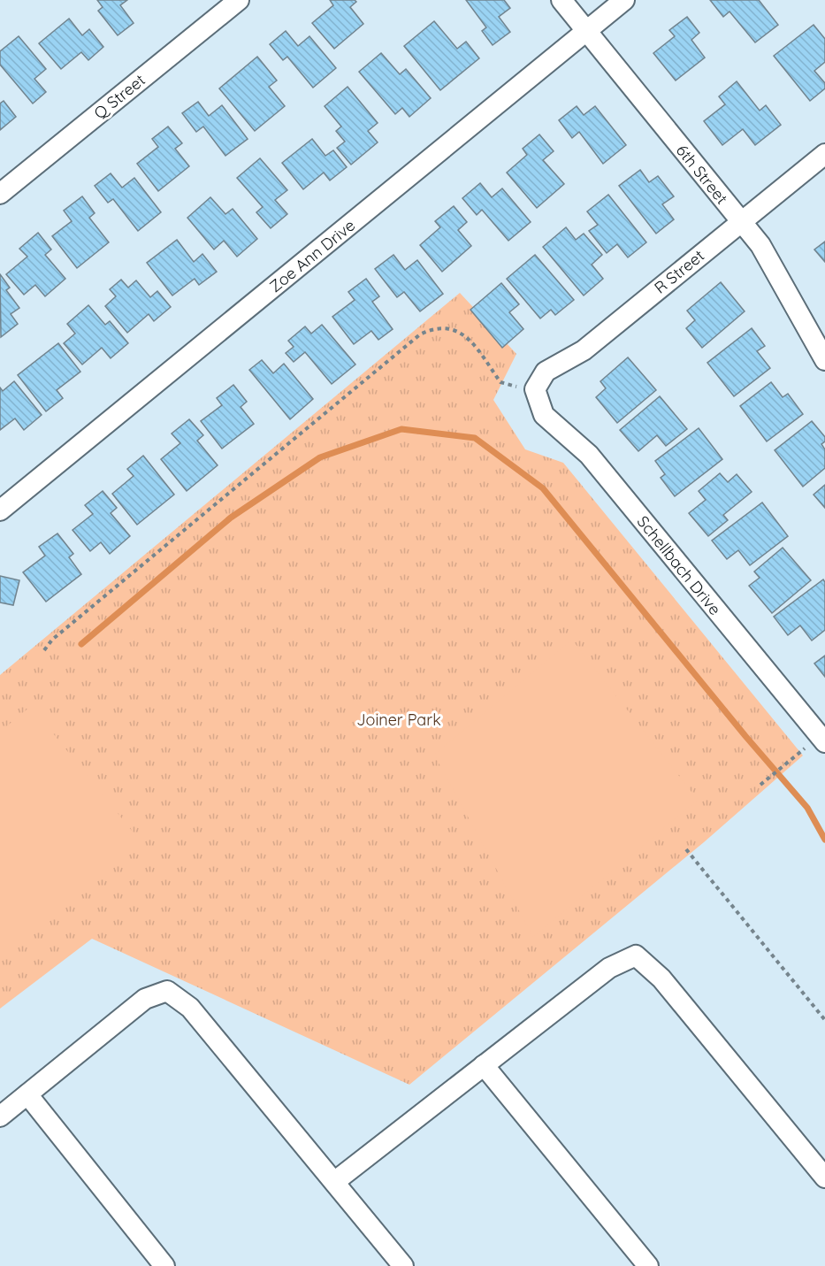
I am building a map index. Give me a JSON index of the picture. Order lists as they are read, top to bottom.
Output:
{
  "streets": {
    "street": [
      "Q Street",
      "6th Street",
      "Zoe Ann Drive",
      "R Street",
      "Schellbach Drive"
    ]
  },
  "crossings": [
    ["6th Street", "Zoe Ann Drive"],
    ["6th Street", "R Street"],
    ["R Street", "Schellbach Drive"]
  ],
  "parks": ["Joiner Park"]
}
